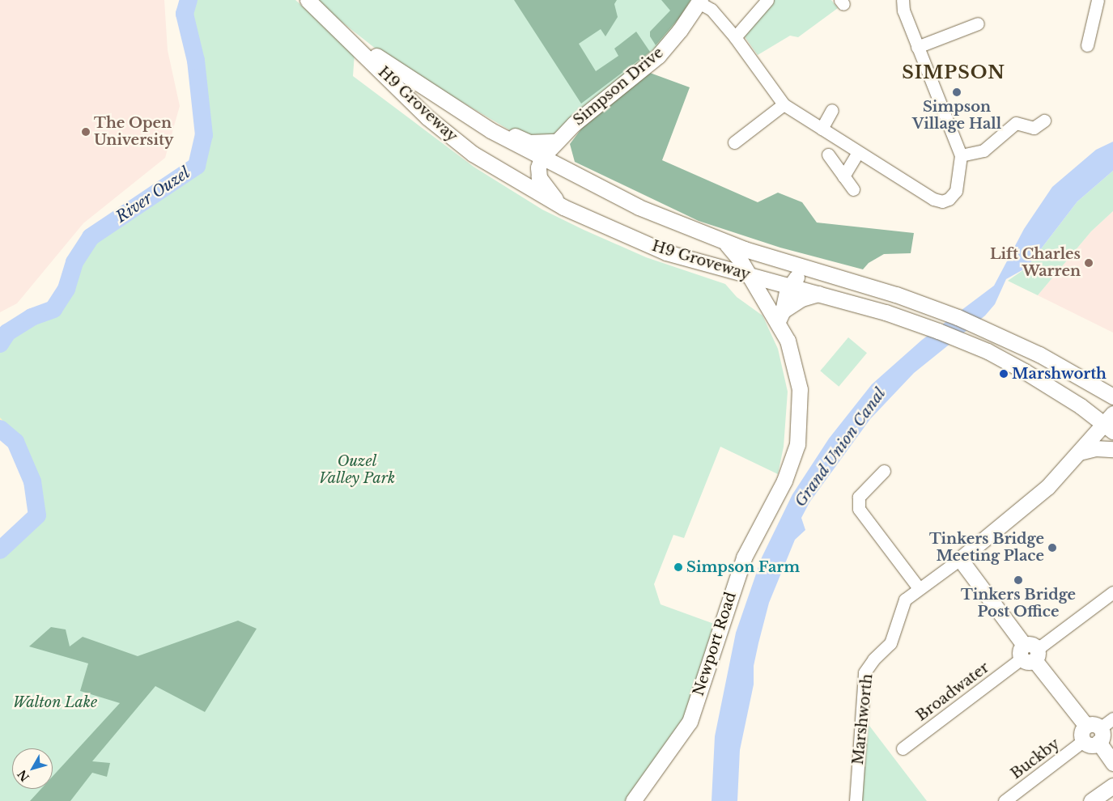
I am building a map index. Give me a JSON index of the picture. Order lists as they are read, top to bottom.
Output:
{
  "streets": {
    "street": [
      "Simpson Drive",
      "H9 Groveway",
      "Newport Road",
      "Broadwater",
      "Marshworth",
      "Buckby"
    ]
  },
  "crossings": [
    ["Simpson Drive", "H9 Groveway"],
    ["H9 Groveway", "Newport Road"],
    ["H9 Groveway", "Marshworth"]
  ],
  "districts": ["SIMPSON"],
  "water": ["River Ouzel", "Grand Union Canal"],
  "parks": ["Ouzel Valley Park", "Walton Lake"],
  "places": [
    "Simpson Village Hall",
    "The Open University",
    "Lift Charles Warren",
    "Marshworth",
    "Tinkers Bridge Meeting Place",
    "Simpson Farm",
    "Tinkers Bridge Post Office"
  ],
  "north": "bottom left"
}
